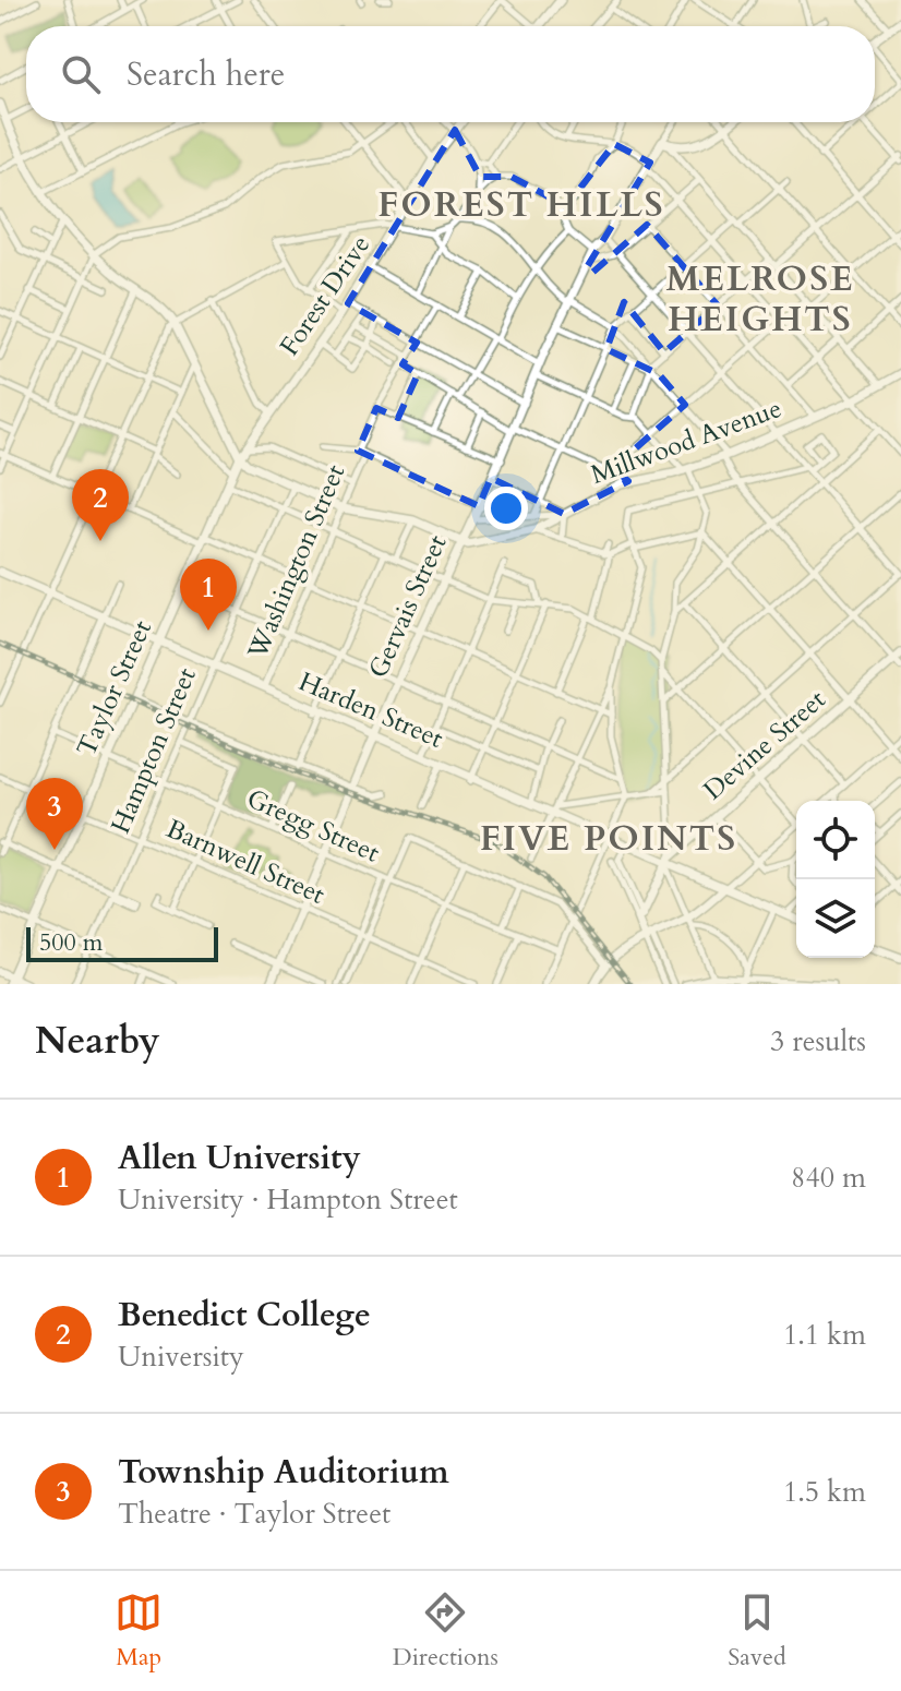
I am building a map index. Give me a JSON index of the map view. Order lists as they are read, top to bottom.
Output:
{
  "streets": {
    "main road": [
      "Forest Drive",
      "Millwood Avenue",
      "Gervais Street",
      "Taylor Street",
      "Harden Street",
      "Devine Street"
    ],
    "street": [
      "Washington Street",
      "Hampton Street",
      "Gregg Street",
      "Barnwell Street"
    ]
  },
  "crossings": [
    ["Forest Drive", "Taylor Street"],
    ["Millwood Avenue", "Gervais Street"],
    ["Gervais Street", "Harden Street"],
    ["Gervais Street", "Gregg Street"],
    ["Gervais Street", "Barnwell Street"],
    ["Taylor Street", "Harden Street"],
    ["Taylor Street", "Gregg Street"],
    ["Taylor Street", "Barnwell Street"],
    ["Harden Street", "Devine Street"],
    ["Harden Street", "Hampton Street"],
    ["Hampton Street", "Gregg Street"],
    ["Hampton Street", "Barnwell Street"]
  ],
  "districts": ["FOREST HILLS", "MELROSE HEIGHTS", "FIVE POINTS"],
  "scale_bar": "500 m",
  "page": {
    "search": "Search here",
    "pins": ["2", "1", "3"],
    "scale": "500 m",
    "heading": ["Nearby", "3 results"],
    "list": [
      {
        "mark": "1",
        "name": "Allen University",
        "note": "University · Hampton Street",
        "value": "840 m"
      },
      {
        "mark": "2",
        "name": "Benedict College",
        "note": "University",
        "value": "1.1 km"
      },
      {
        "mark": "3",
        "name": "Township Auditorium",
        "note": "Theatre · Taylor Street",
        "value": "1.5 km"
      }
    ],
    "nav": ["Map", "Directions", "Saved"]
  }
}
